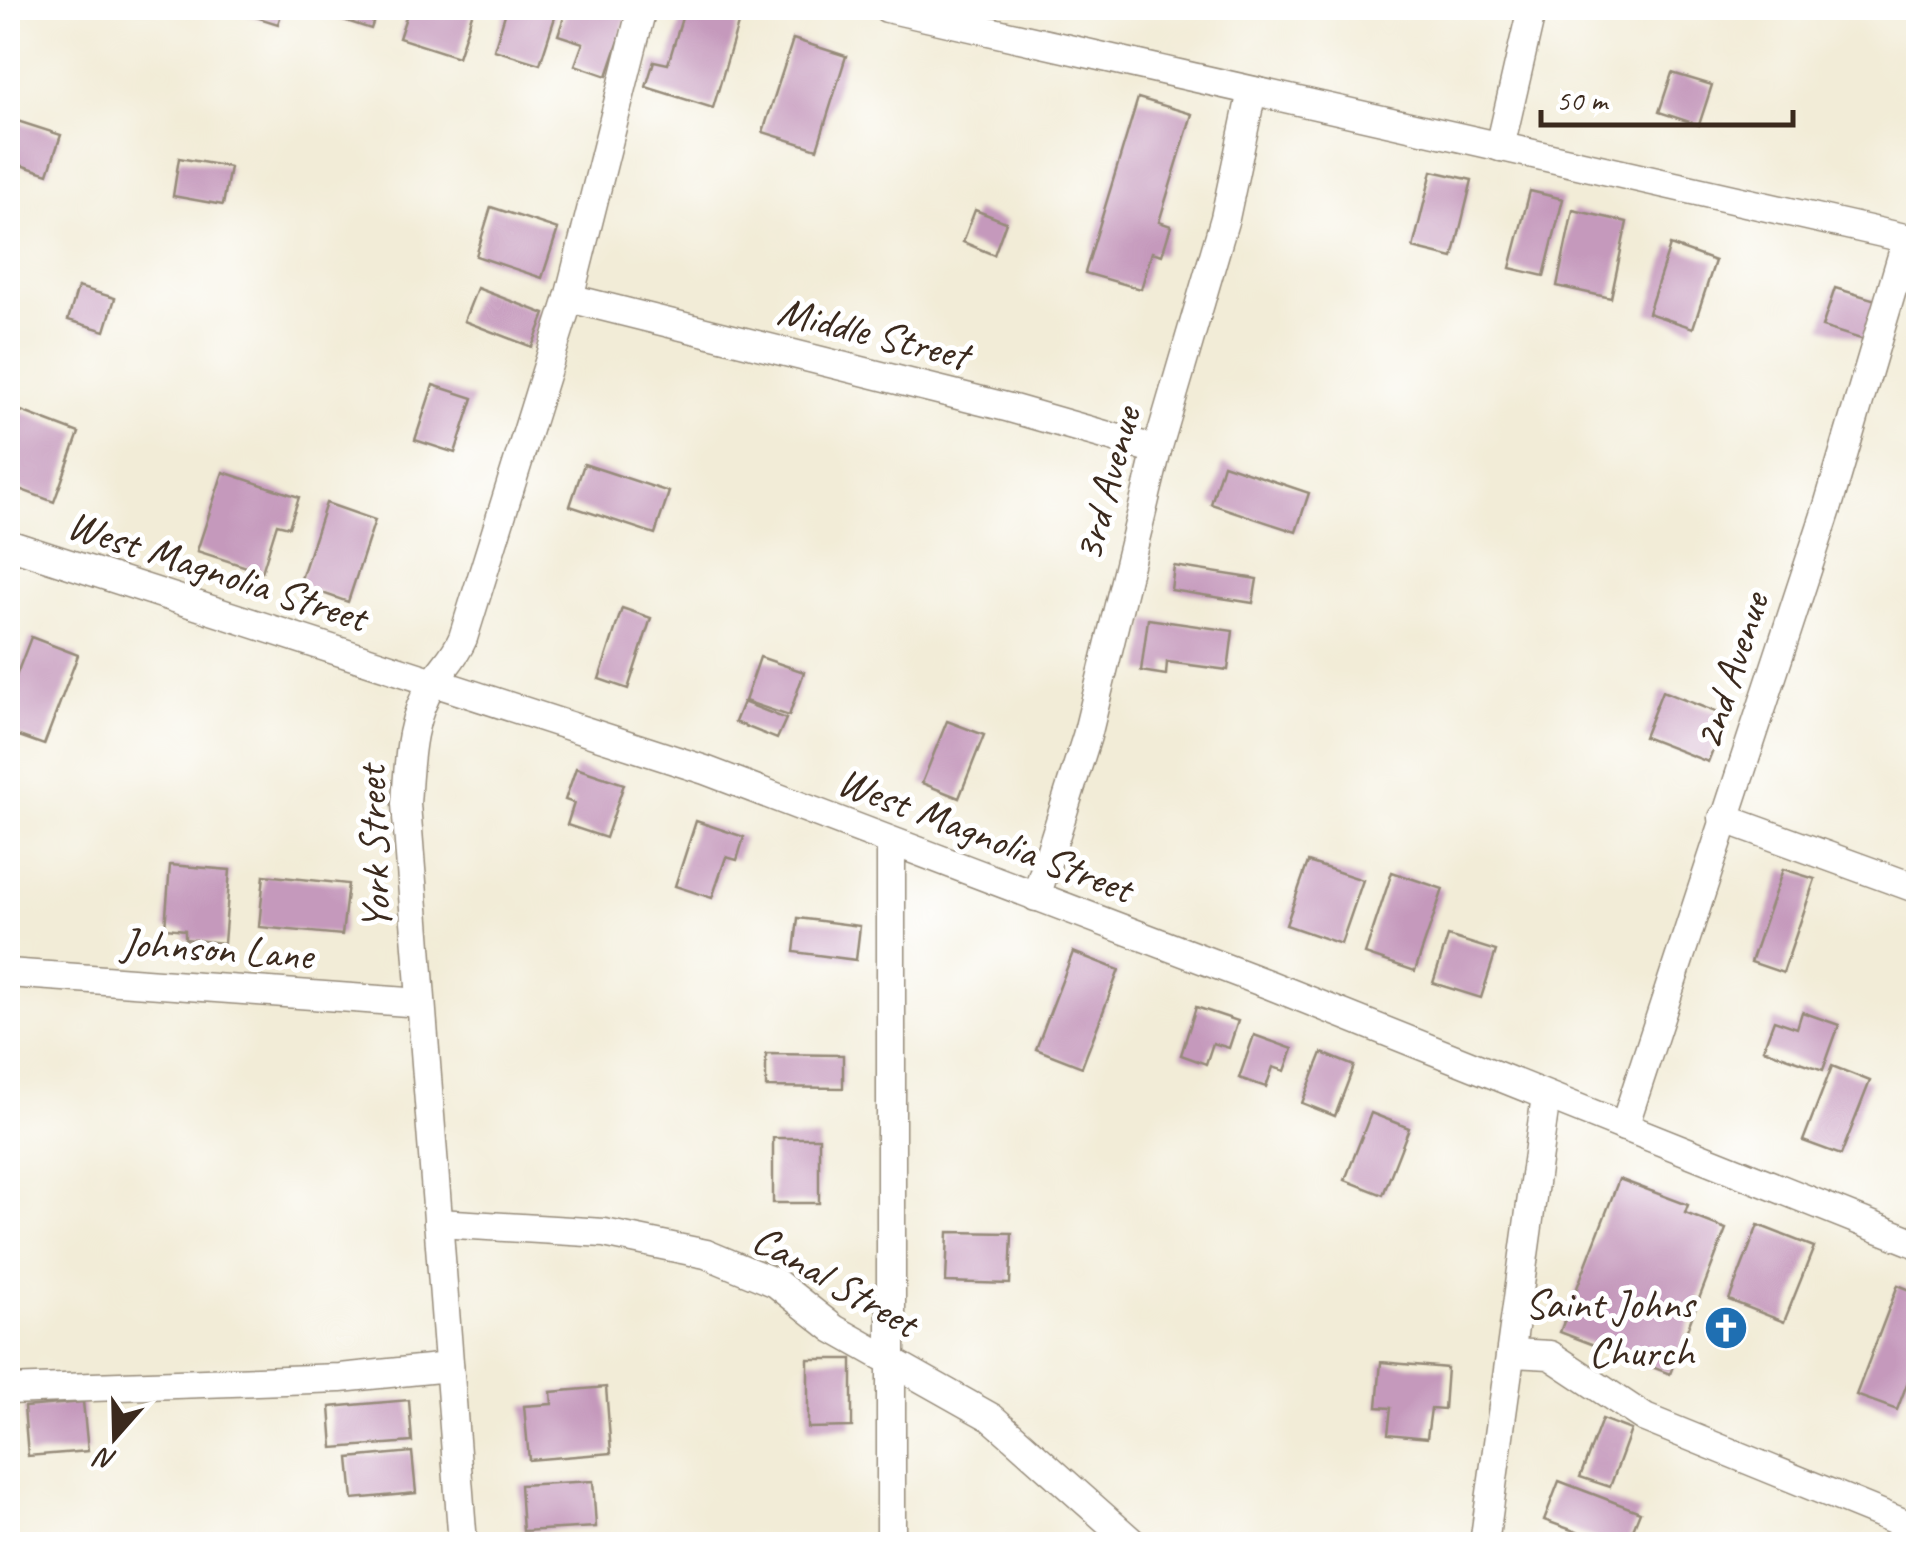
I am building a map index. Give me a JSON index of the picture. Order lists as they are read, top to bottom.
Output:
{
  "streets": {
    "street": [
      "Middle Street",
      "3rd Avenue",
      "West Magnolia Street",
      "2nd Avenue",
      "York Street",
      "Johnson Lane",
      "Canal Street"
    ]
  },
  "crossings": [
    ["Middle Street", "3rd Avenue"],
    ["Middle Street", "York Street"],
    ["3rd Avenue", "West Magnolia Street"],
    ["West Magnolia Street", "2nd Avenue"],
    ["West Magnolia Street", "York Street"],
    ["York Street", "Johnson Lane"],
    ["York Street", "Canal Street"]
  ],
  "places": {
    "church": ["Saint Johns Church"]
  },
  "scale_bar": "50 m",
  "north": "bottom"
}
